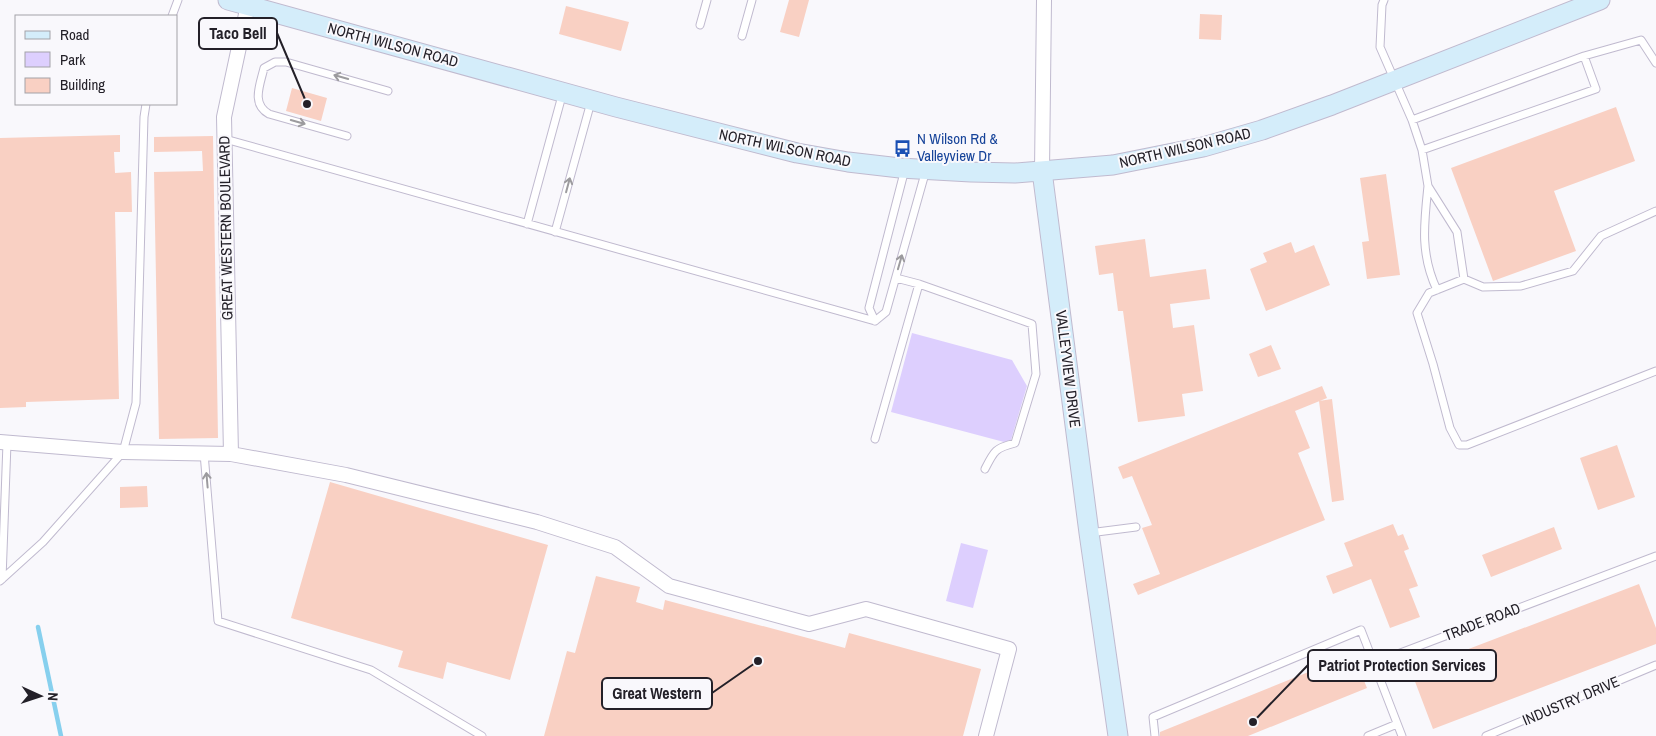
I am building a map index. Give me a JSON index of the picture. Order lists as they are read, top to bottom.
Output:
{
  "streets": {
    "main road": ["NORTH WILSON ROAD", "VALLEYVIEW DRIVE"],
    "street": ["GREAT WESTERN BOULEVARD"],
    "lane": ["TRADE ROAD", "INDUSTRY DRIVE"]
  },
  "crossings": [
    ["NORTH WILSON ROAD", "GREAT WESTERN BOULEVARD"],
    ["NORTH WILSON ROAD", "VALLEYVIEW DRIVE"]
  ],
  "places": {
    "other": ["Taco Bell", "Great Western", "Patriot Protection Services"],
    "bus stop": ["N Wilson Rd & Valleyview Dr"]
  },
  "legend": ["Road", "Park", "Building"],
  "north": "right"
}
